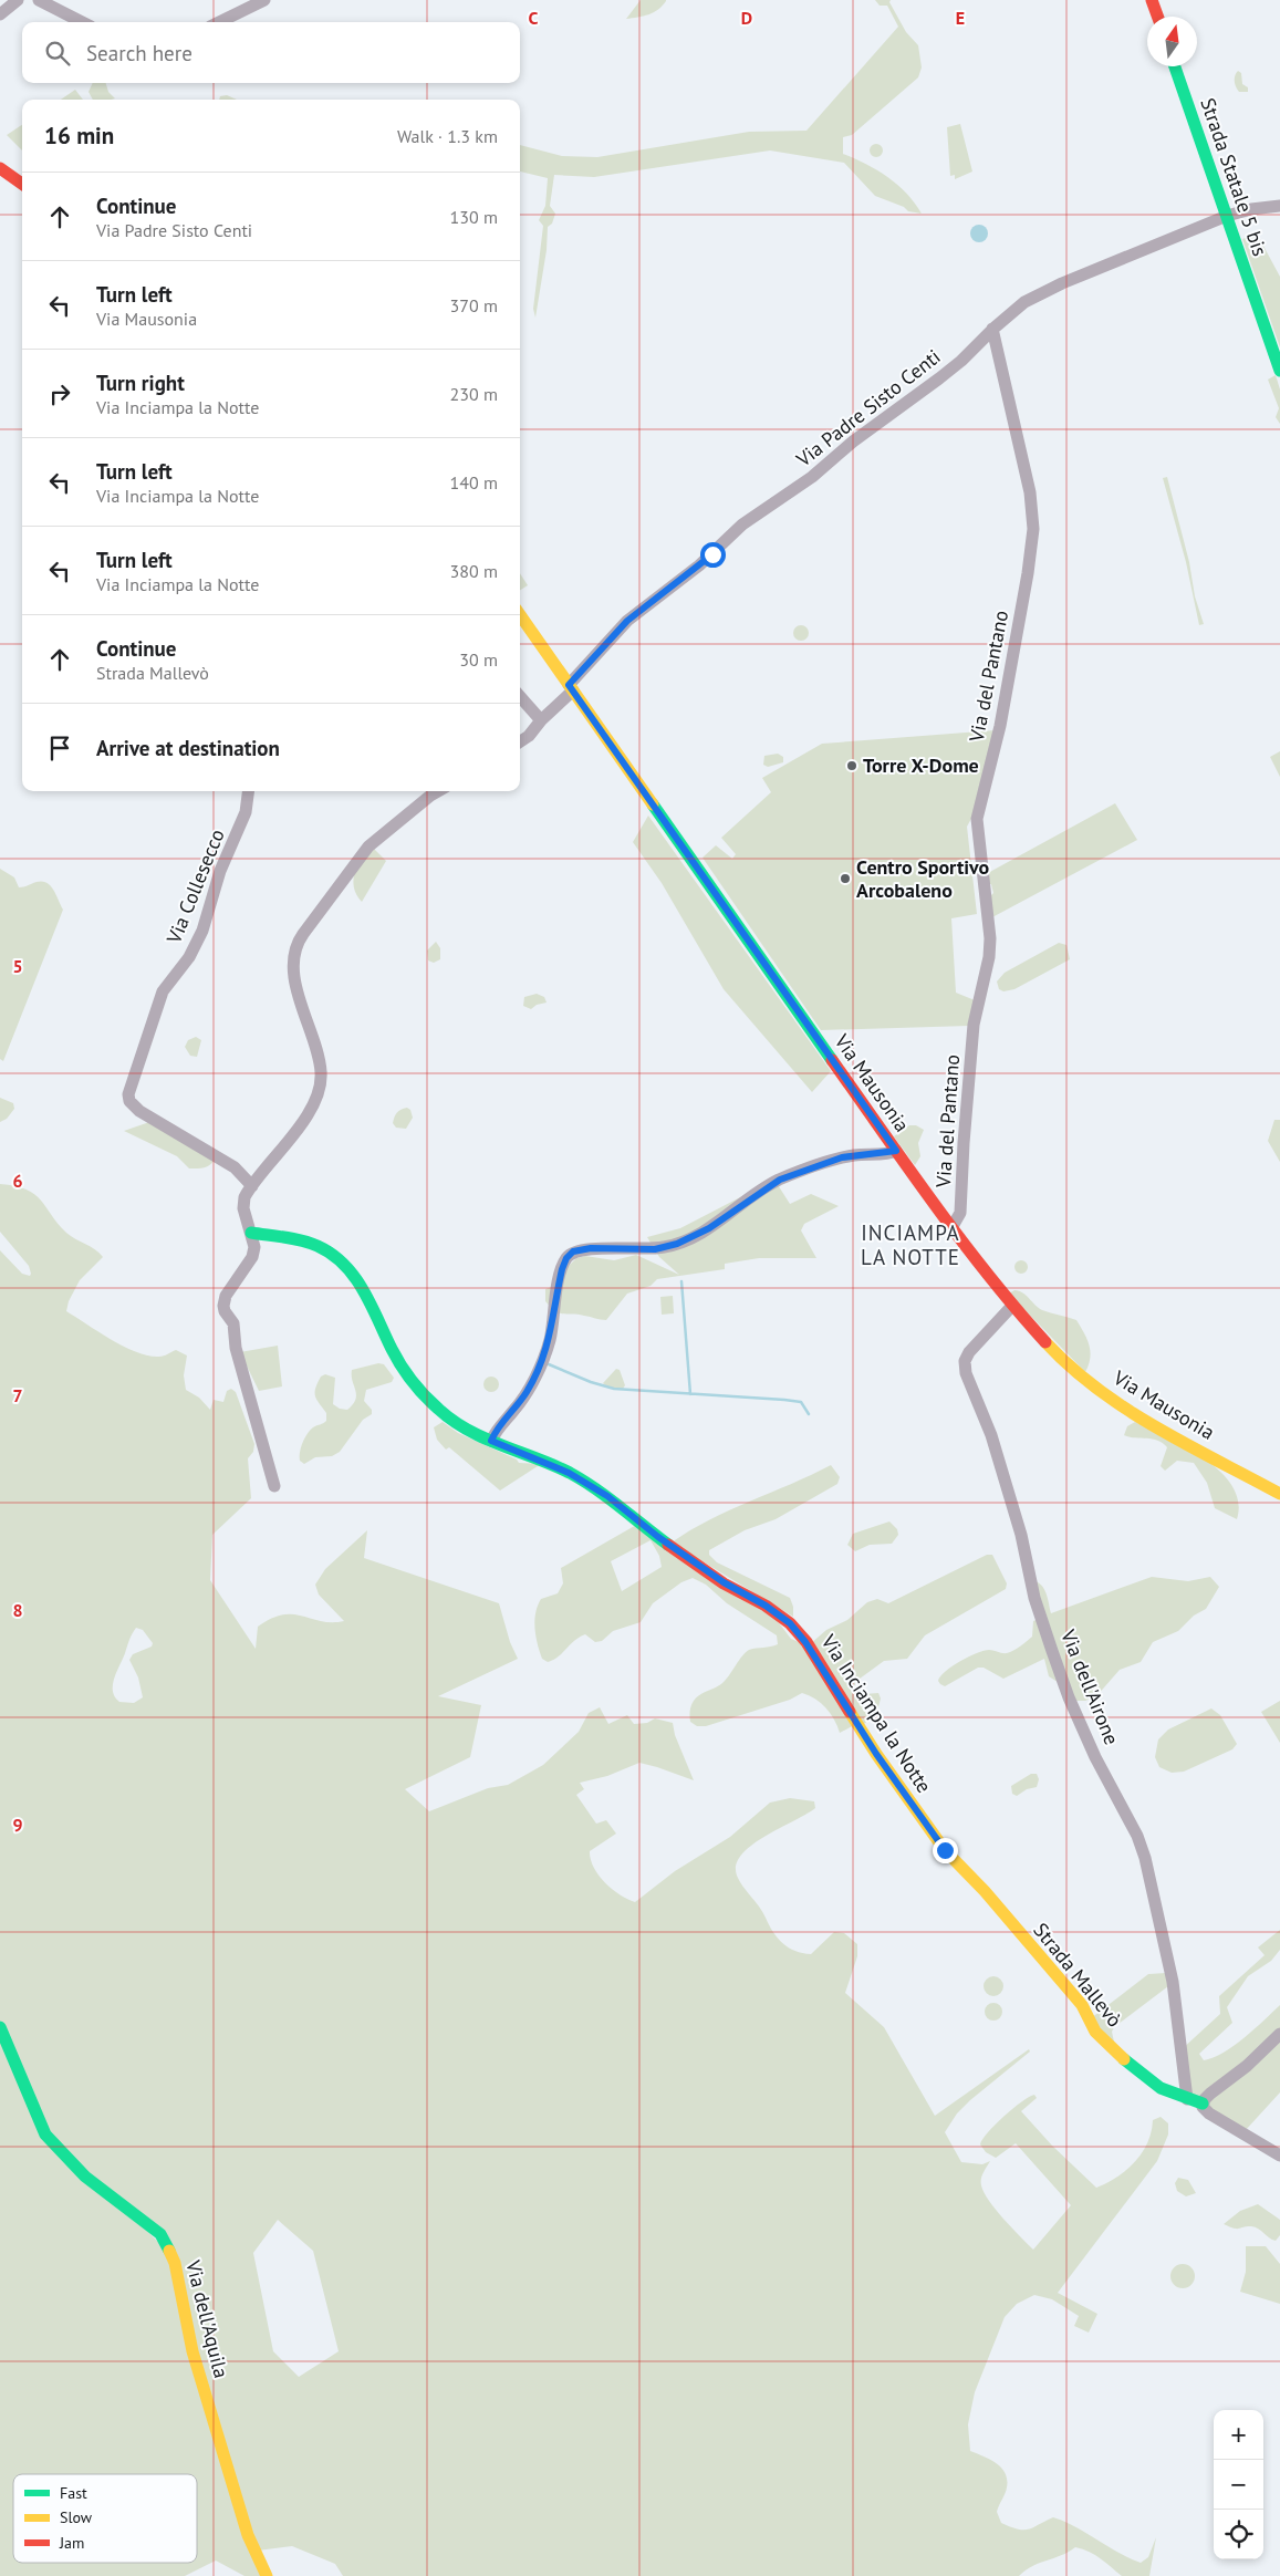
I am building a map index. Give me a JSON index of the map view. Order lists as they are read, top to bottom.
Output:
{
  "streets": {
    "main road": [
      "Strada Statale 5 bis",
      "Via Mausonia",
      "Via Inciampa la Notte",
      "Strada Mallevò",
      "Via dell'Aquila"
    ],
    "street": [
      "Via Padre Sisto Centi",
      "Via del Pantano",
      "Via Collesecco",
      "Via dell'Airone"
    ]
  },
  "crossings": [
    ["Strada Statale 5 bis", "Via Padre Sisto Centi"],
    ["Via Padre Sisto Centi", "Via del Pantano"],
    ["Via Padre Sisto Centi", "Via Mausonia"],
    ["Via del Pantano", "Via Mausonia"],
    ["Via Mausonia", "Via dell'Airone"],
    ["Via dell'Airone", "Strada Mallevò"],
    ["Via Inciampa la Notte", "Strada Mallevò"]
  ],
  "districts": ["INCIAMPA LA NOTTE"],
  "places": ["Torre X-Dome", "Centro Sportivo Arcobaleno"],
  "legend": ["Fast", "Slow", "Jam"],
  "north": "top",
  "page": {
    "search": "Search here",
    "heading": ["16 min", "Walk · 1.3 km"],
    "list": [
      ["Continue", "Via Padre Sisto Centi", "130 m"],
      ["Turn left", "Via Mausonia", "370 m"],
      ["Turn right", "Via Inciampa la Notte", "230 m"],
      ["Turn left", "Via Inciampa la Notte", "140 m"],
      ["Turn left", "Via Inciampa la Notte", "380 m"],
      ["Continue", "Strada Mallevò", "30 m"],
      "Arrive at destination"
    ],
    "map_buttons": ["+", "−"]
  },
  "grid": {
    "columns": ["C", "D", "E"],
    "rows": [
      "5",
      "6",
      "7",
      "8",
      "9"
    ]
  }
}
